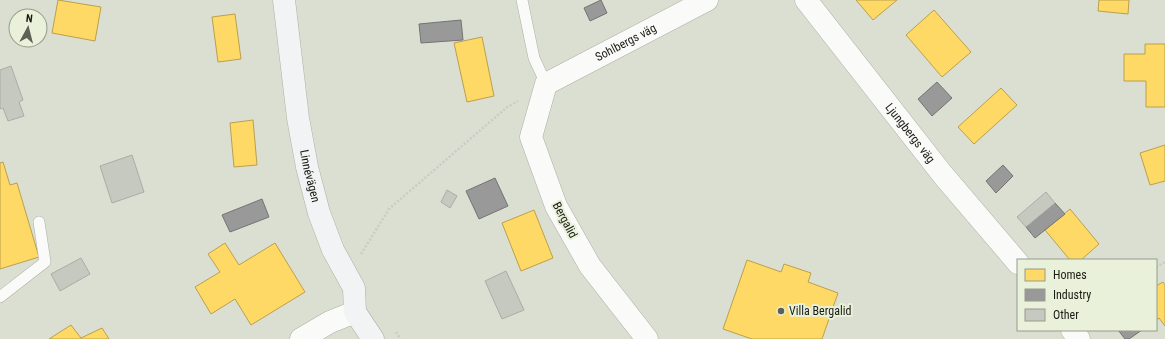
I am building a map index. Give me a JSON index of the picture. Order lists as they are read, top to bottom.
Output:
{
  "streets": {
    "street": [
      "Sohlbergs väg",
      "Ljungbergs väg",
      "Linnévägen",
      "Bergalid"
    ]
  },
  "crossings": [
    ["Sohlbergs väg", "Bergalid"]
  ],
  "places": ["Villa Bergalid"],
  "legend": ["Homes", "Industry", "Other"],
  "north": "top"
}
